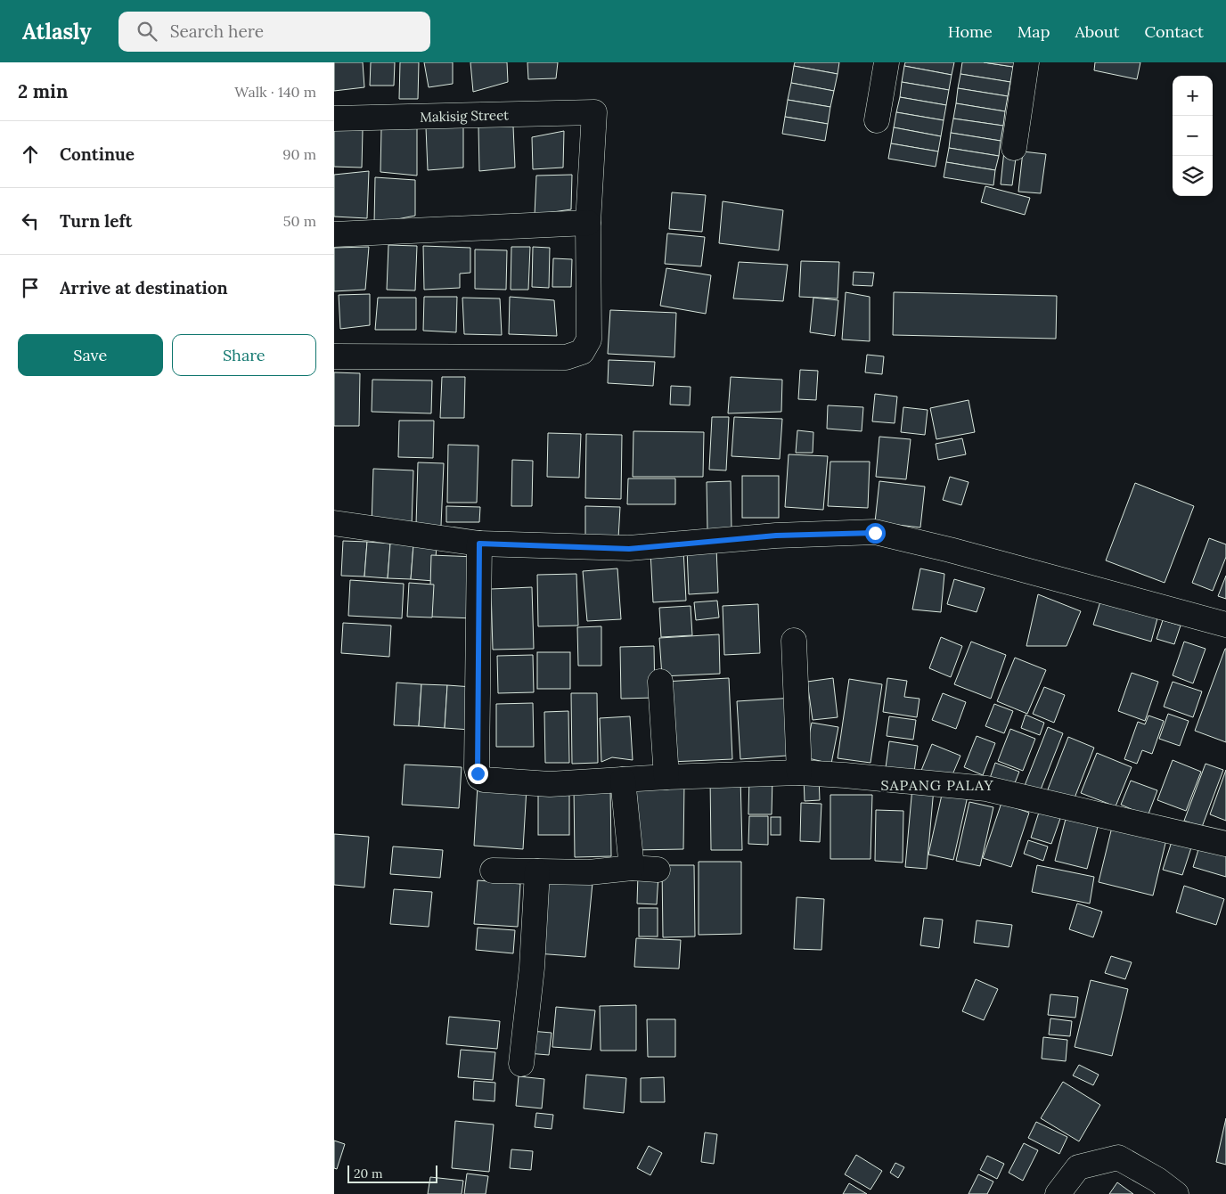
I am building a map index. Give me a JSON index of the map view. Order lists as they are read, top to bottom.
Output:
{
  "streets": {
    "street": ["Makisig Street"]
  },
  "districts": ["SAPANG PALAY"],
  "scale_bar": "20 m",
  "page": {
    "header": "Atlasly",
    "search": "Search here",
    "nav": [
      "Home",
      "Map",
      "About",
      "Contact"
    ],
    "heading": ["2 min", "Walk · 140 m"],
    "map_buttons": ["+", "−"],
    "list": [
      ["Continue", "90 m"],
      ["Turn left", "50 m"],
      "Arrive at destination"
    ],
    "buttons": ["Save", "Share"],
    "scale": "20 m"
  }
}
